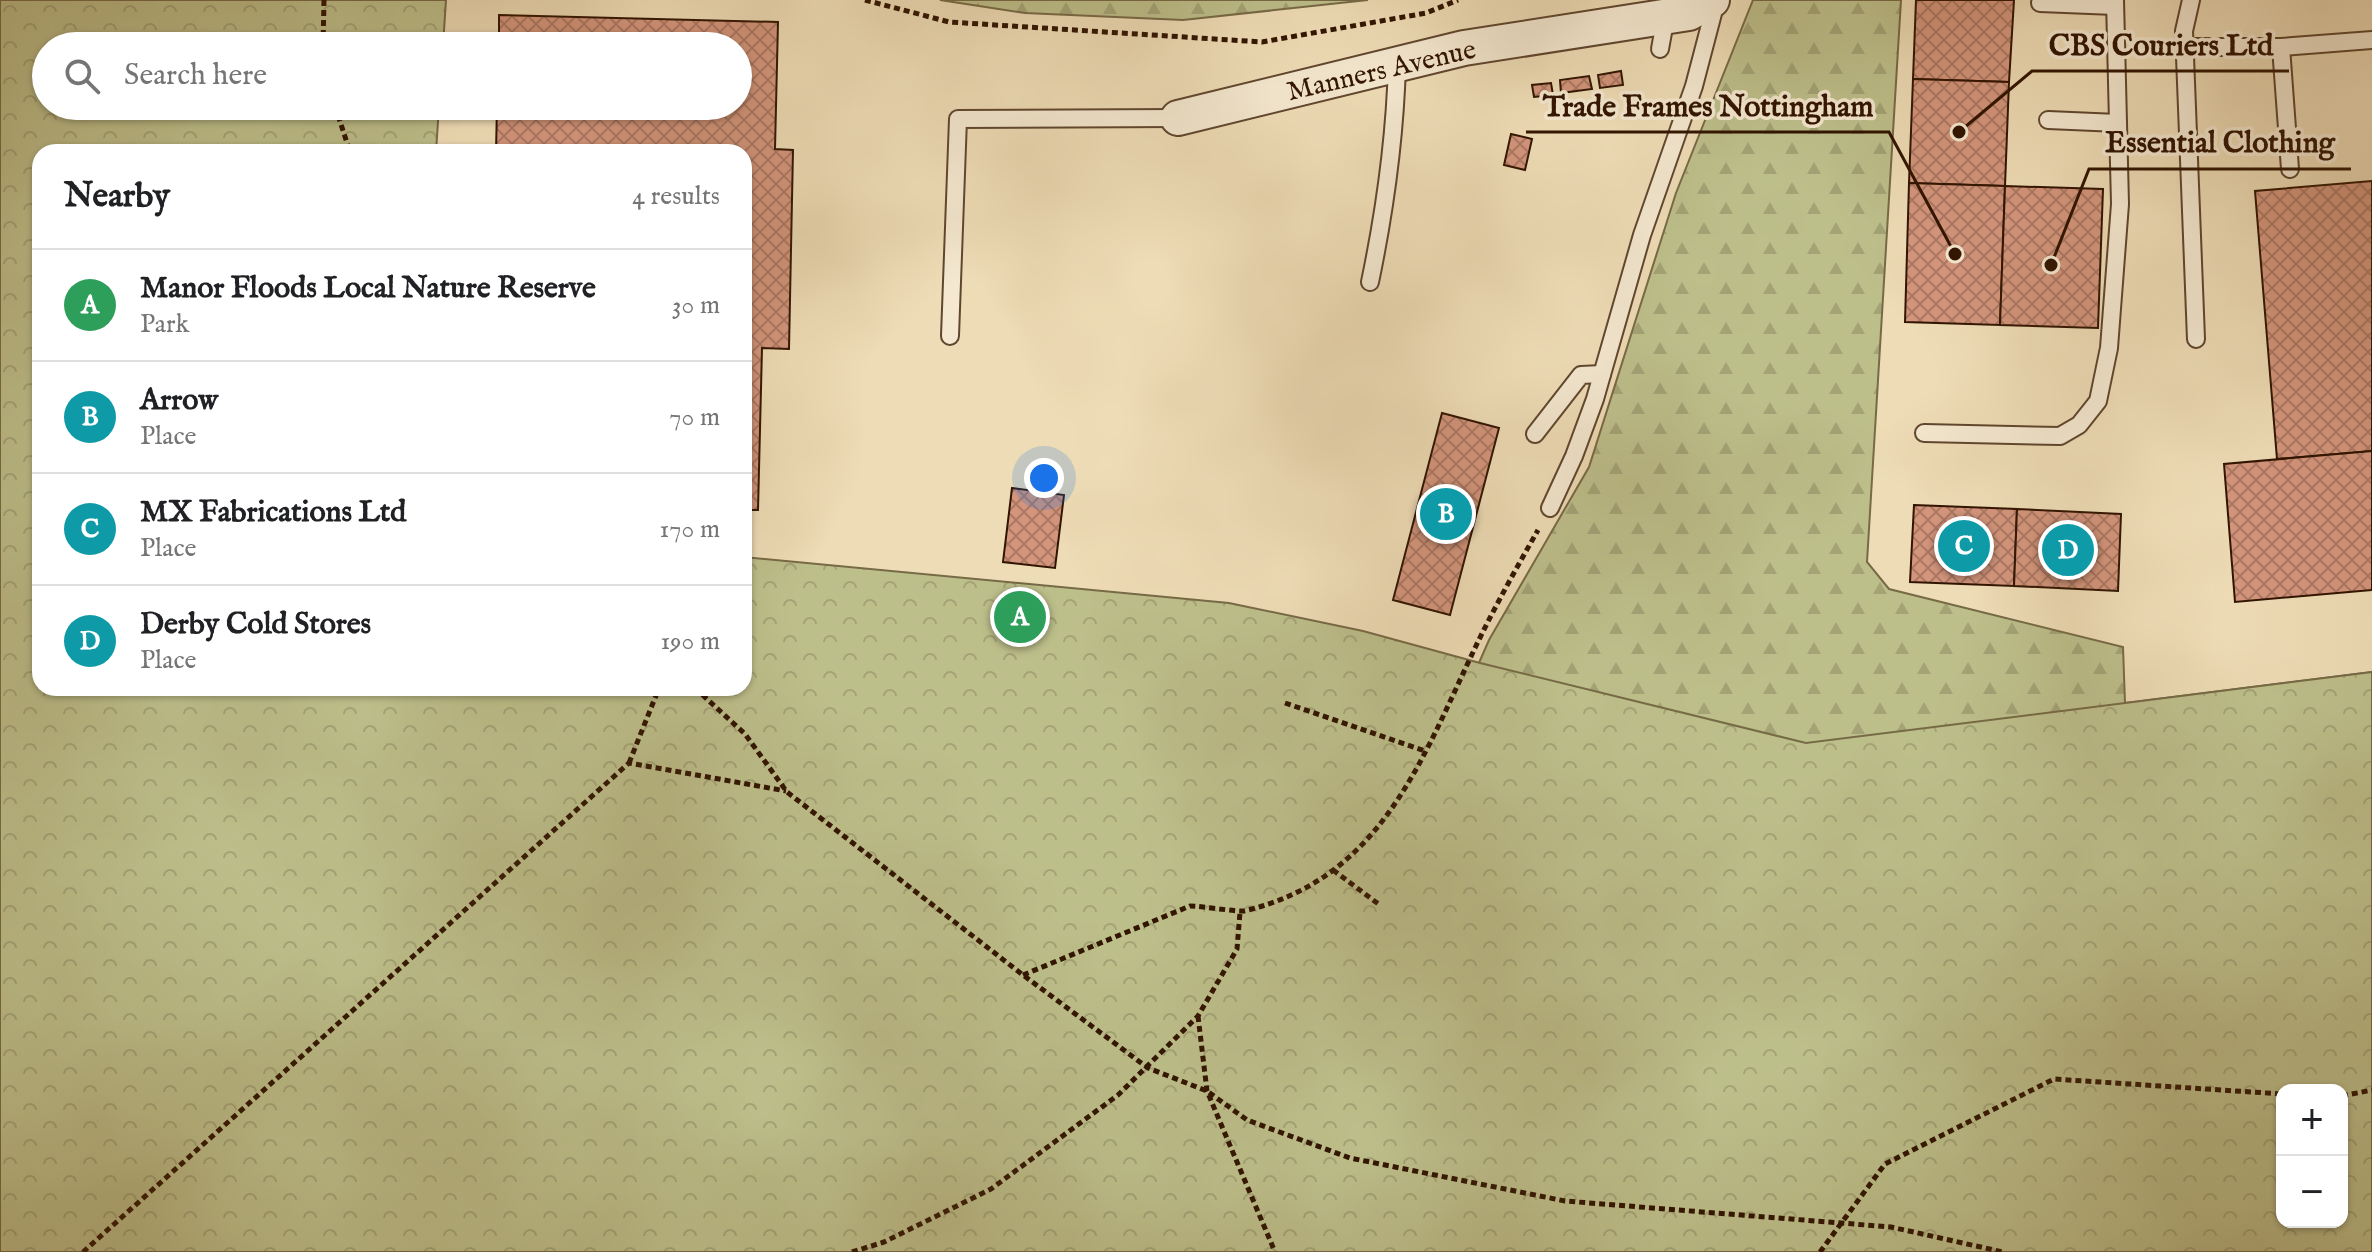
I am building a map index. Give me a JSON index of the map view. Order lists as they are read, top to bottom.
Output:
{
  "streets": {
    "street": ["Manners Avenue"]
  },
  "places": ["CBS Couriers Ltd", "Trade Frames Nottingham", "Essential Clothing"],
  "page": {
    "search": "Search here",
    "heading": ["Nearby", "4 results"],
    "list": [
      {
        "mark": "A",
        "name": "Manor Floods Local Nature Reserve",
        "note": "Park",
        "value": "30 m"
      },
      {
        "mark": "B",
        "name": "Arrow",
        "note": "Place",
        "value": "70 m"
      },
      {
        "mark": "C",
        "name": "MX Fabrications Ltd",
        "note": "Place",
        "value": "170 m"
      },
      {
        "mark": "D",
        "name": "Derby Cold Stores",
        "note": "Place",
        "value": "190 m"
      }
    ],
    "pins": [
      "B",
      "C",
      "D",
      "A"
    ],
    "map_buttons": ["+", "−"]
  }
}
